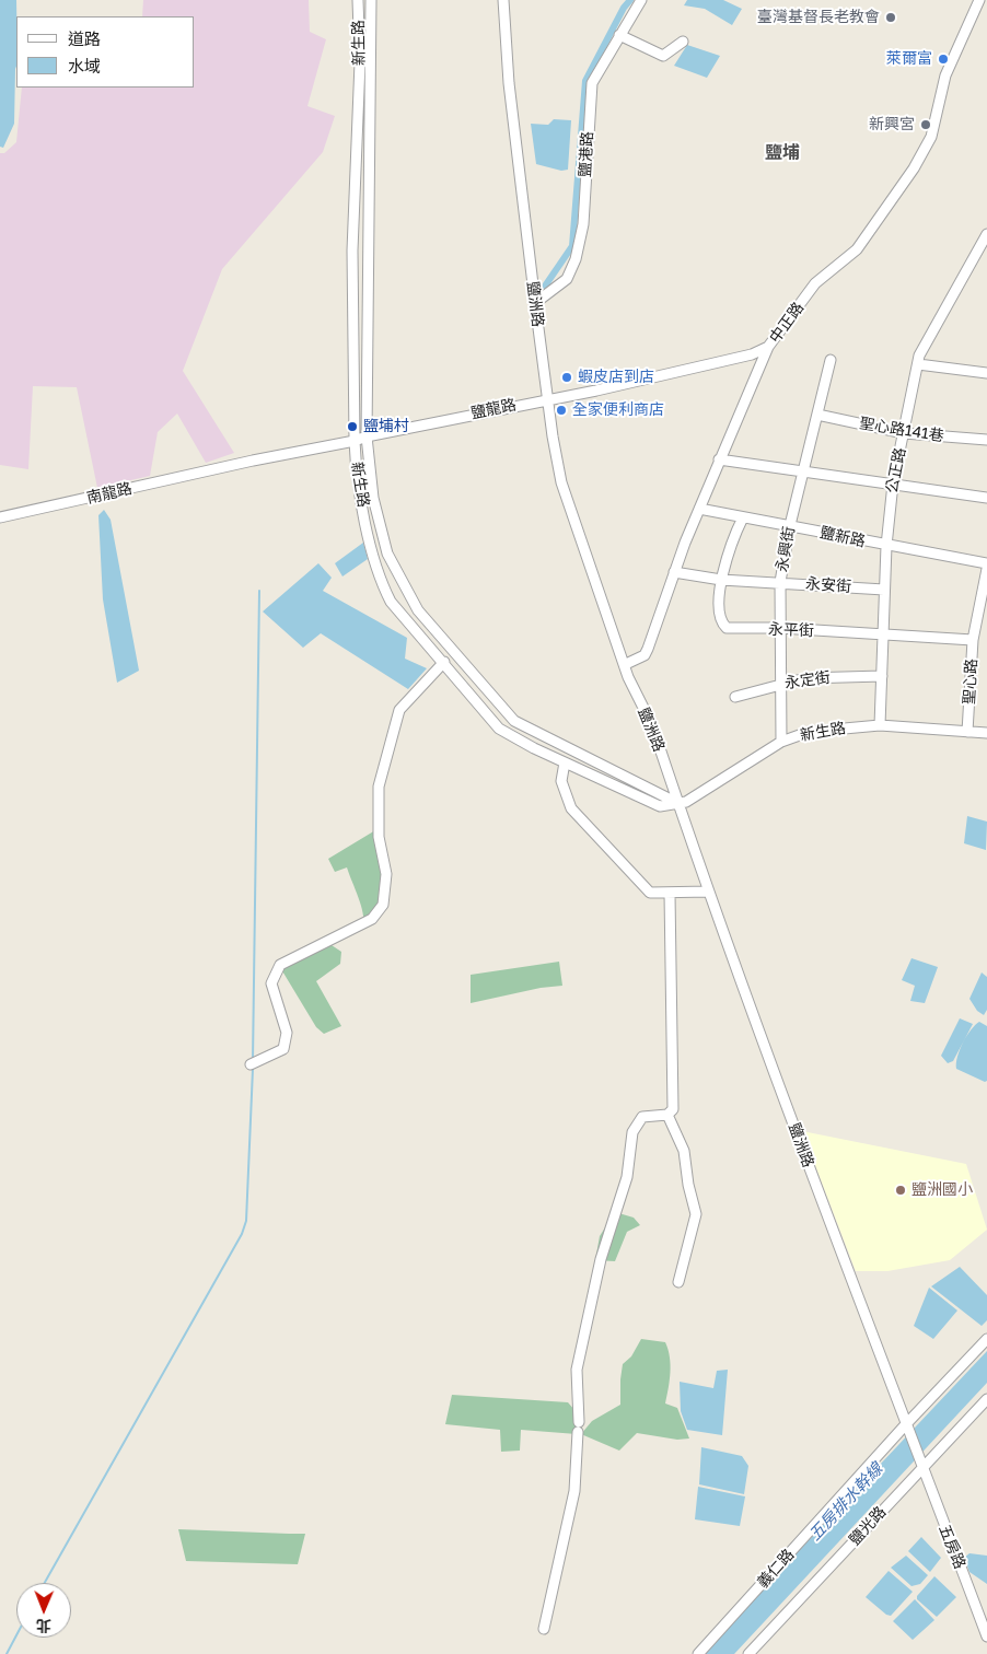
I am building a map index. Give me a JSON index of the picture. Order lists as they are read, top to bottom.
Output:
{
  "streets": {
    "street": [
      "新生路",
      "鹽港路",
      "鹽洲路",
      "中正路",
      "鹽龍路",
      "聖心路141巷",
      "公正路",
      "南龍路",
      "鹽新路",
      "永興街",
      "永安街",
      "永平街",
      "永定街",
      "聖心路",
      "鹽光路",
      "五房路",
      "義仁路"
    ]
  },
  "crossings": [
    ["新生路", "鹽洲路"],
    ["新生路", "鹽龍路"],
    ["新生路", "公正路"],
    ["新生路", "永興街"],
    ["新生路", "聖心路"],
    ["鹽港路", "鹽洲路"],
    ["鹽洲路", "中正路"],
    ["鹽洲路", "鹽龍路"],
    ["鹽洲路", "鹽光路"],
    ["鹽洲路", "五房路"],
    ["鹽洲路", "義仁路"],
    ["中正路", "鹽龍路"],
    ["中正路", "鹽新路"],
    ["中正路", "永安街"],
    ["鹽龍路", "南龍路"],
    ["聖心路141巷", "公正路"],
    ["聖心路141巷", "永興街"],
    ["公正路", "鹽新路"],
    ["公正路", "永安街"],
    ["公正路", "永平街"],
    ["公正路", "永定街"],
    ["鹽新路", "永興街"],
    ["鹽新路", "永平街"],
    ["永興街", "永安街"],
    ["永興街", "永平街"],
    ["永興街", "永定街"],
    ["永安街", "永平街"],
    ["永平街", "聖心路"],
    ["鹽光路", "五房路"]
  ],
  "districts": ["鹽埔"],
  "water": ["五房排水幹線"],
  "places": [
    "臺灣基督長老教會",
    "萊爾富",
    "新興宮",
    "蝦皮店到店",
    "全家便利商店",
    "鹽埔村",
    "鹽洲國小"
  ],
  "legend": ["道路", "水域"],
  "north": "bottom"
}
